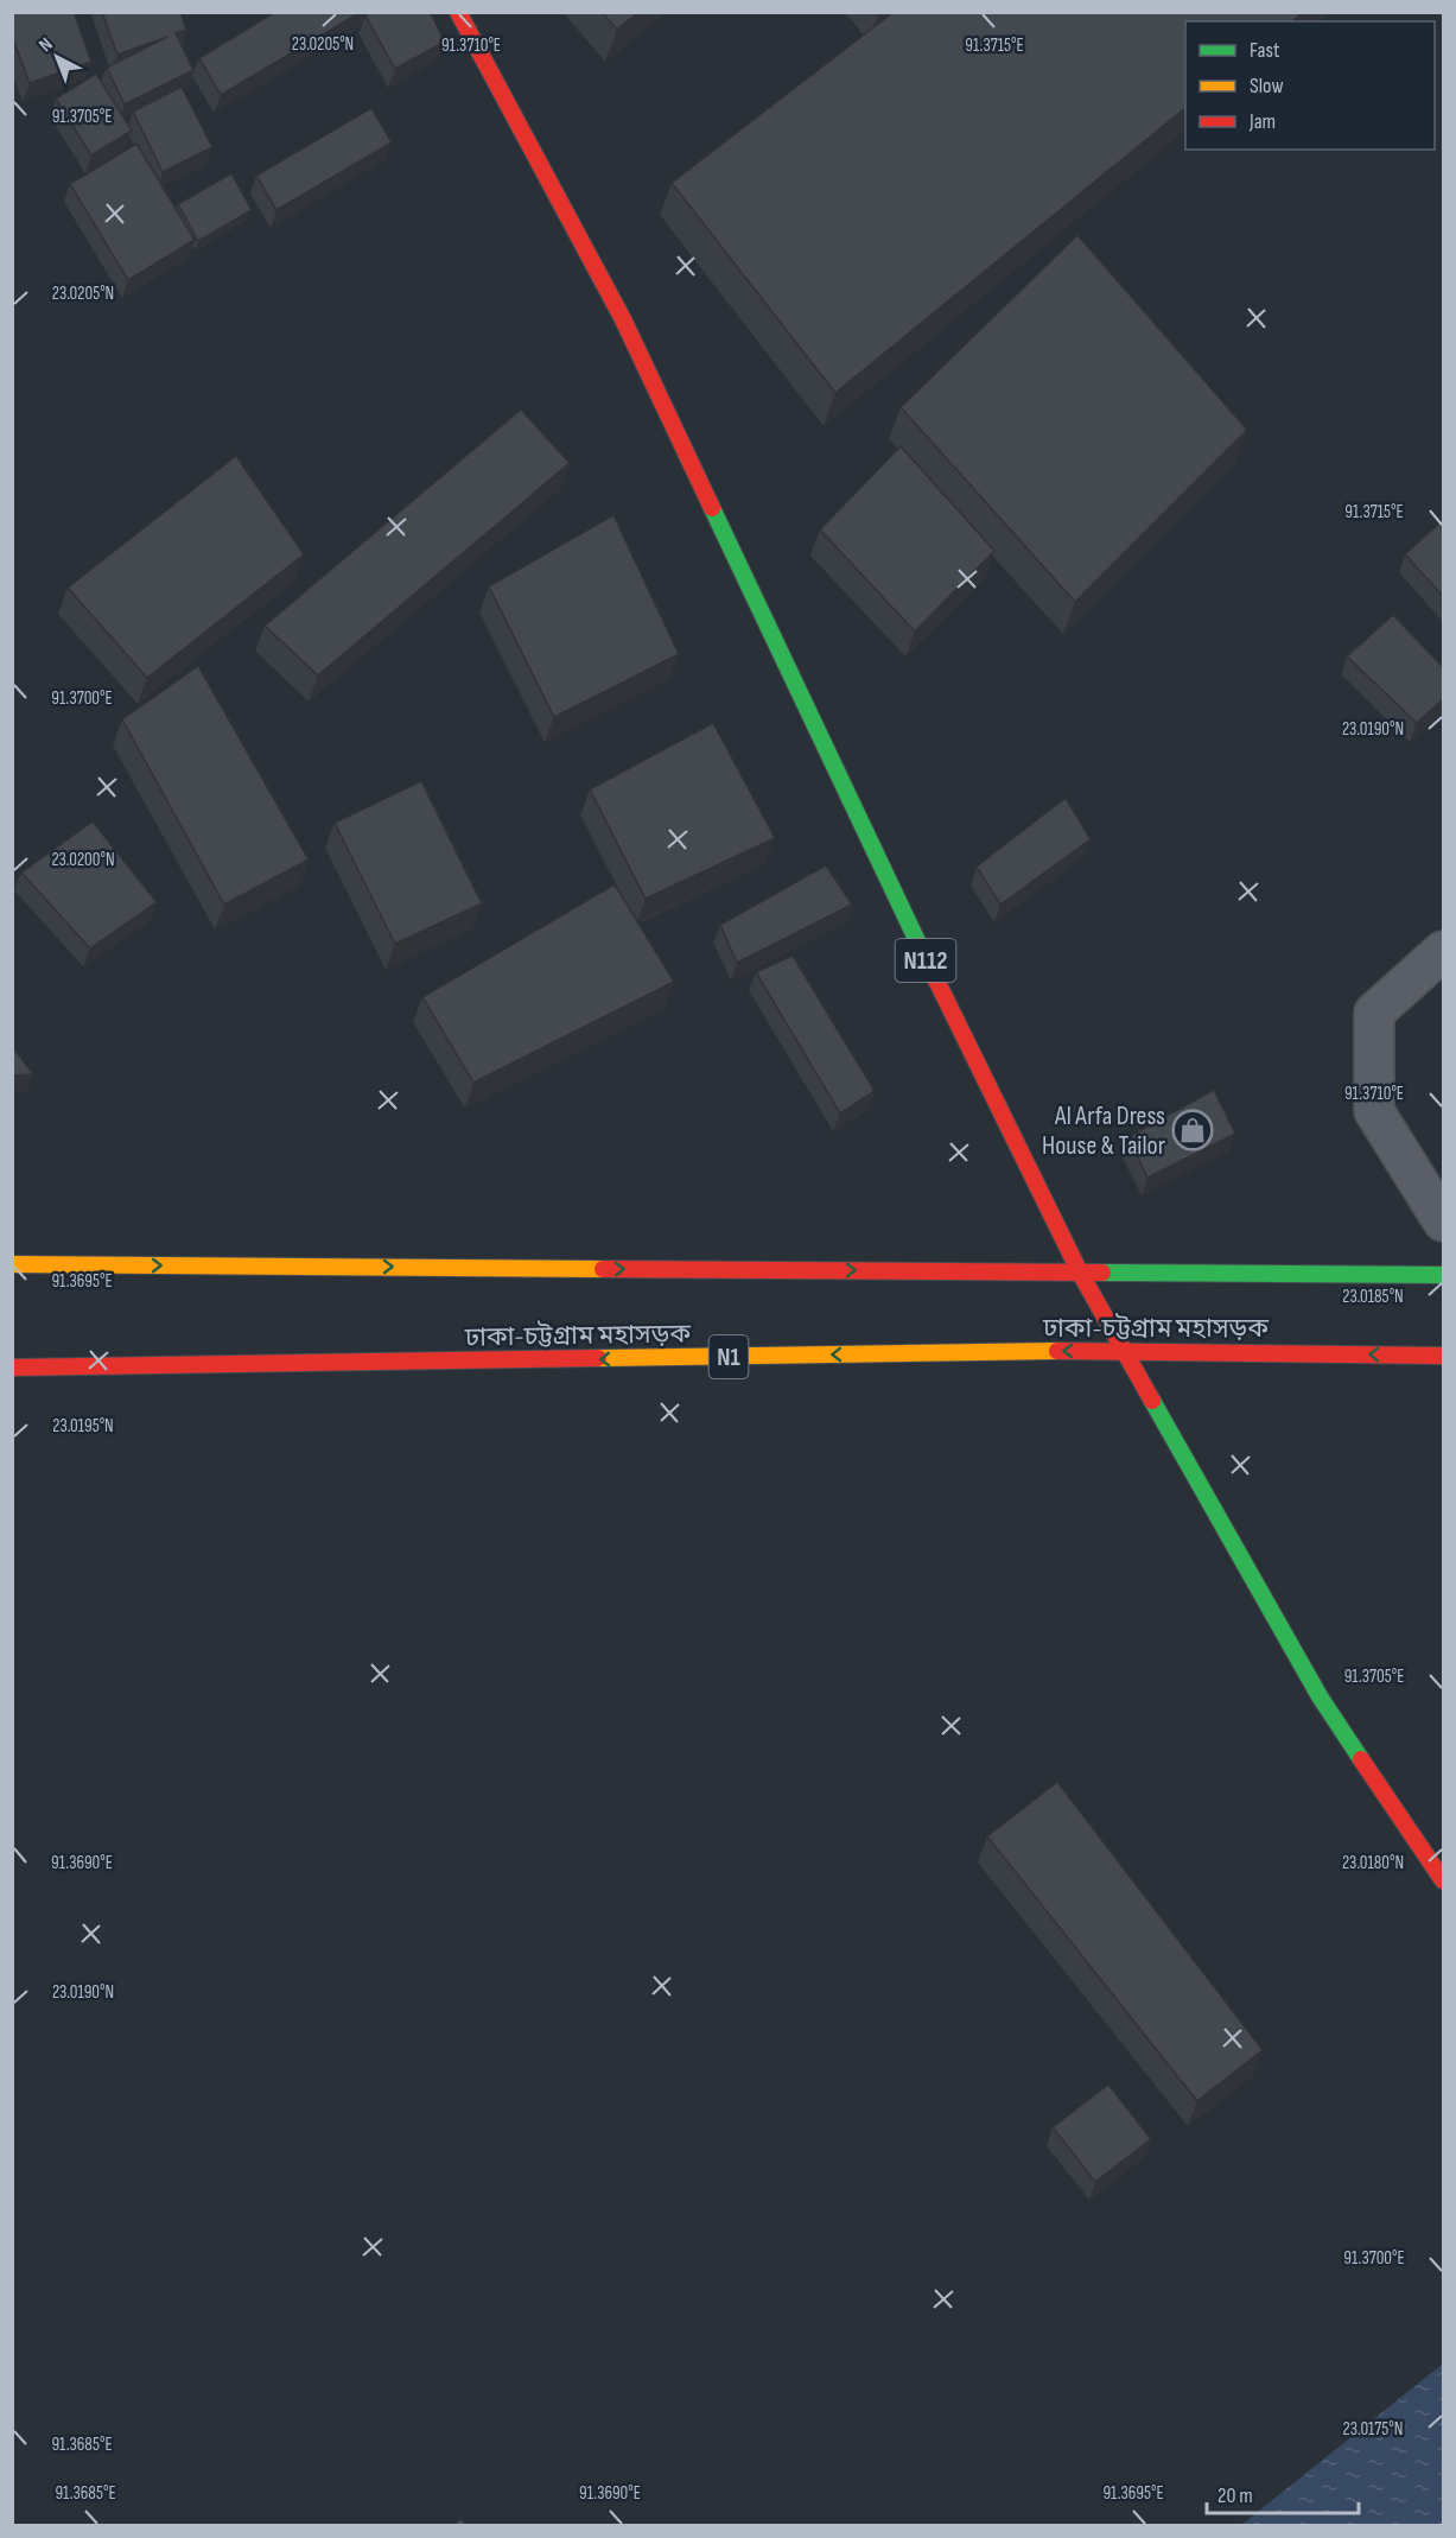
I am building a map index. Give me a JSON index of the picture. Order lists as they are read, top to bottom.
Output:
{
  "streets": {
    "highway": ["N112", "ঢাকা-চট্টগ্রাম মহাসড়ক", "N1"]
  },
  "crossings": [
    ["N112", "ঢাকা-চট্টগ্রাম মহাসড়ক"]
  ],
  "places": {
    "shop": ["Al Arfa Dress House & Tailor"]
  },
  "legend": ["Fast", "Slow", "Jam"],
  "scale_bar": "20 m",
  "north": "top left",
  "coordinates": [
    "23.0205°N",
    "91.3715°E",
    "91.3710°E",
    "91.3705°E",
    "91.3700°E",
    "23.0190°N",
    "23.0200°N",
    "91.3695°E",
    "23.0185°N",
    "23.0195°N",
    "23.0180°N",
    "91.3690°E",
    "23.0175°N",
    "91.3685°E"
  ]
}
